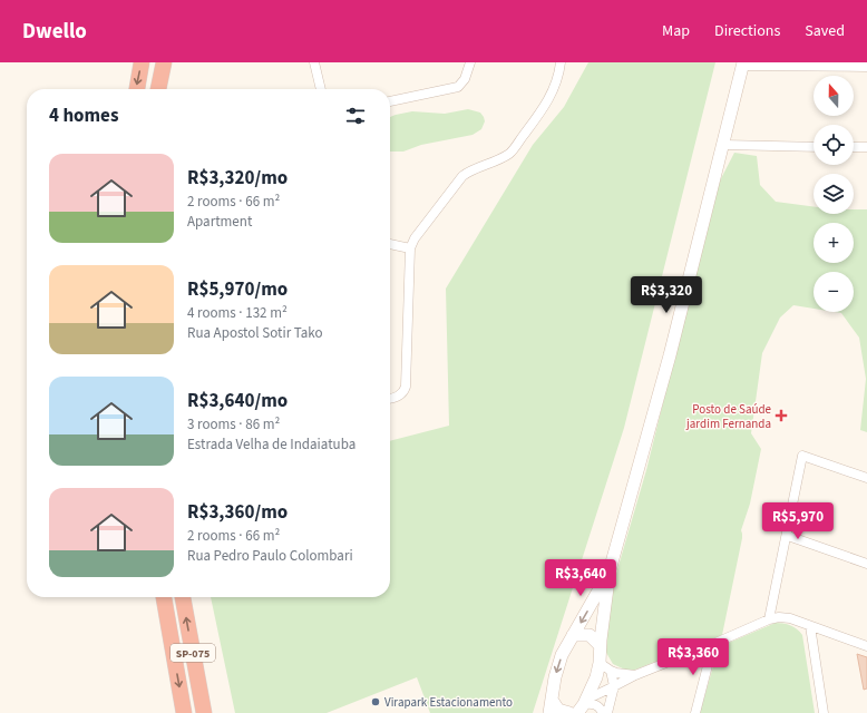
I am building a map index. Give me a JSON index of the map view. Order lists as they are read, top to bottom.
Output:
{
  "streets": {
    "highway": ["SP-075"]
  },
  "places": {
    "health": ["Posto de Saúde jardim Fernanda"],
    "other": ["Virapark Estacionamento"]
  },
  "north": "top",
  "page": {
    "header": "Dwello",
    "nav": ["Map", "Directions", "Saved"],
    "map_buttons": ["+", "−"],
    "heading": "4 homes",
    "list": [
      {
        "name": "R$3,320/mo",
        "note": "2 rooms · 66 m² · Apartment"
      },
      {
        "name": "R$5,970/mo",
        "note": "4 rooms · 132 m² · Rua Apostol Sotir Tako"
      },
      {
        "name": "R$3,640/mo",
        "note": "3 rooms · 86 m² · Estrada Velha de Indaiatuba"
      },
      {
        "name": "R$3,360/mo",
        "note": "2 rooms · 66 m² · Rua Pedro Paulo Colombari"
      }
    ],
    "price": [
      "R$3,320",
      "R$5,970",
      "R$3,640",
      "R$3,360"
    ]
  }
}
